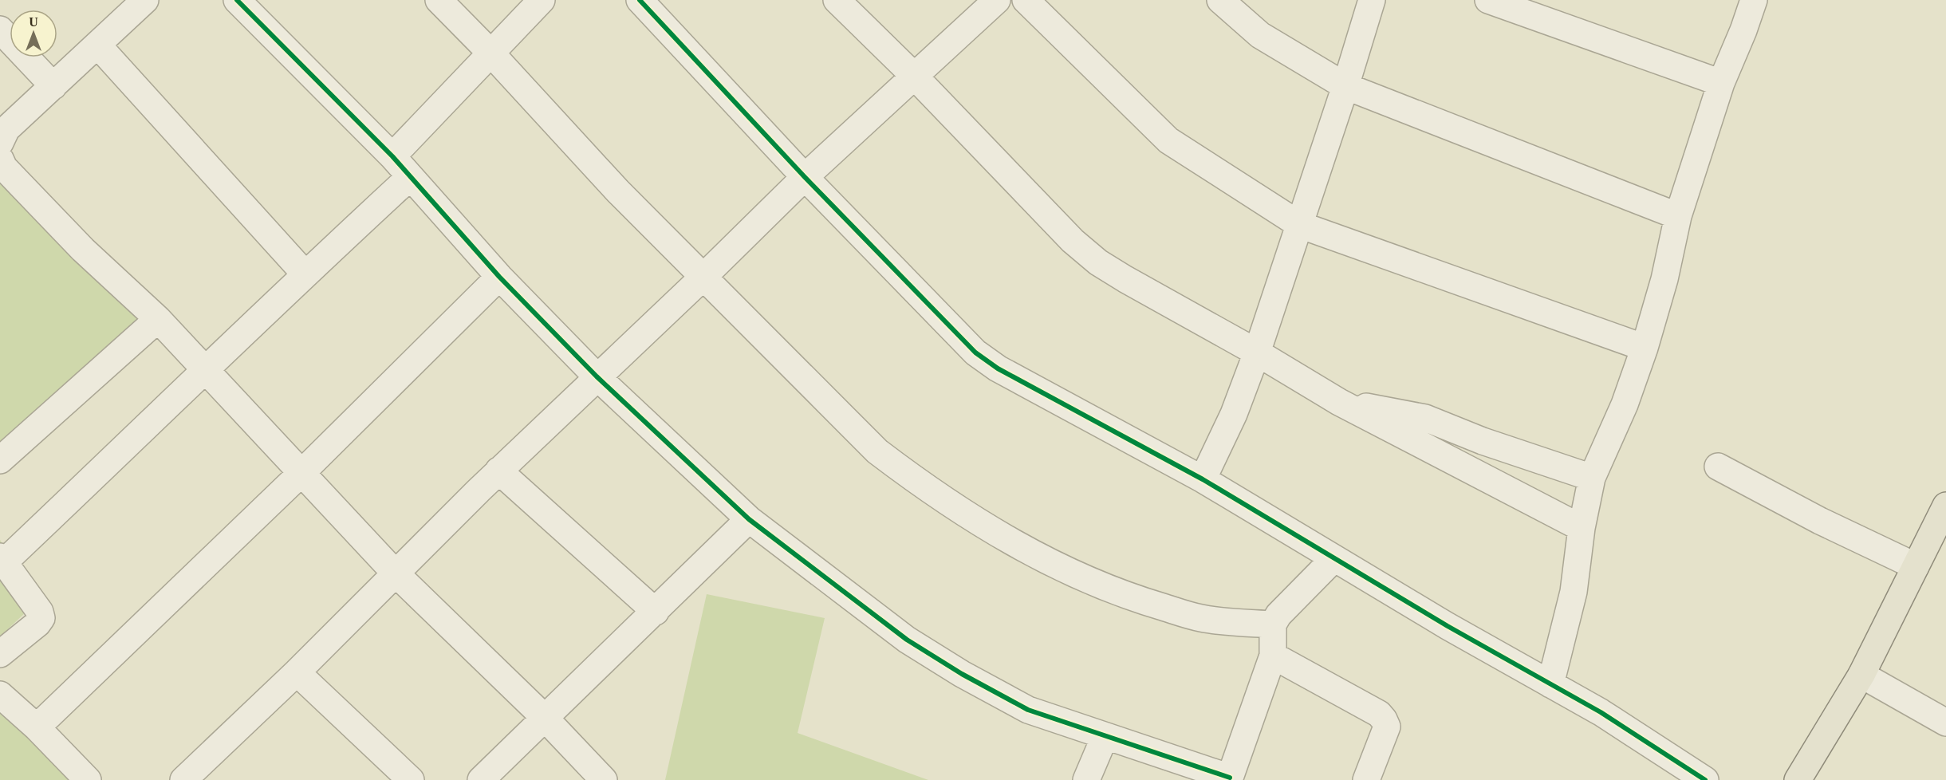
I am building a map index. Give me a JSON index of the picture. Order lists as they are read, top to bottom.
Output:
{
  "north": "top"
}
